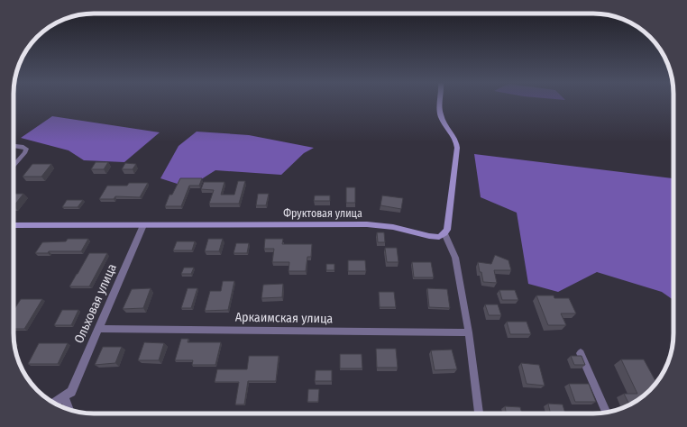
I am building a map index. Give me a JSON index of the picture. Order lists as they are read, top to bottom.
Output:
{
  "streets": {
    "street": ["Фруктовая улица", "Ольховая улица", "Аркаимская улица"]
  },
  "crossings": [
    ["Фруктовая улица", "Ольховая улица"],
    ["Ольховая улица", "Аркаимская улица"]
  ]
}
